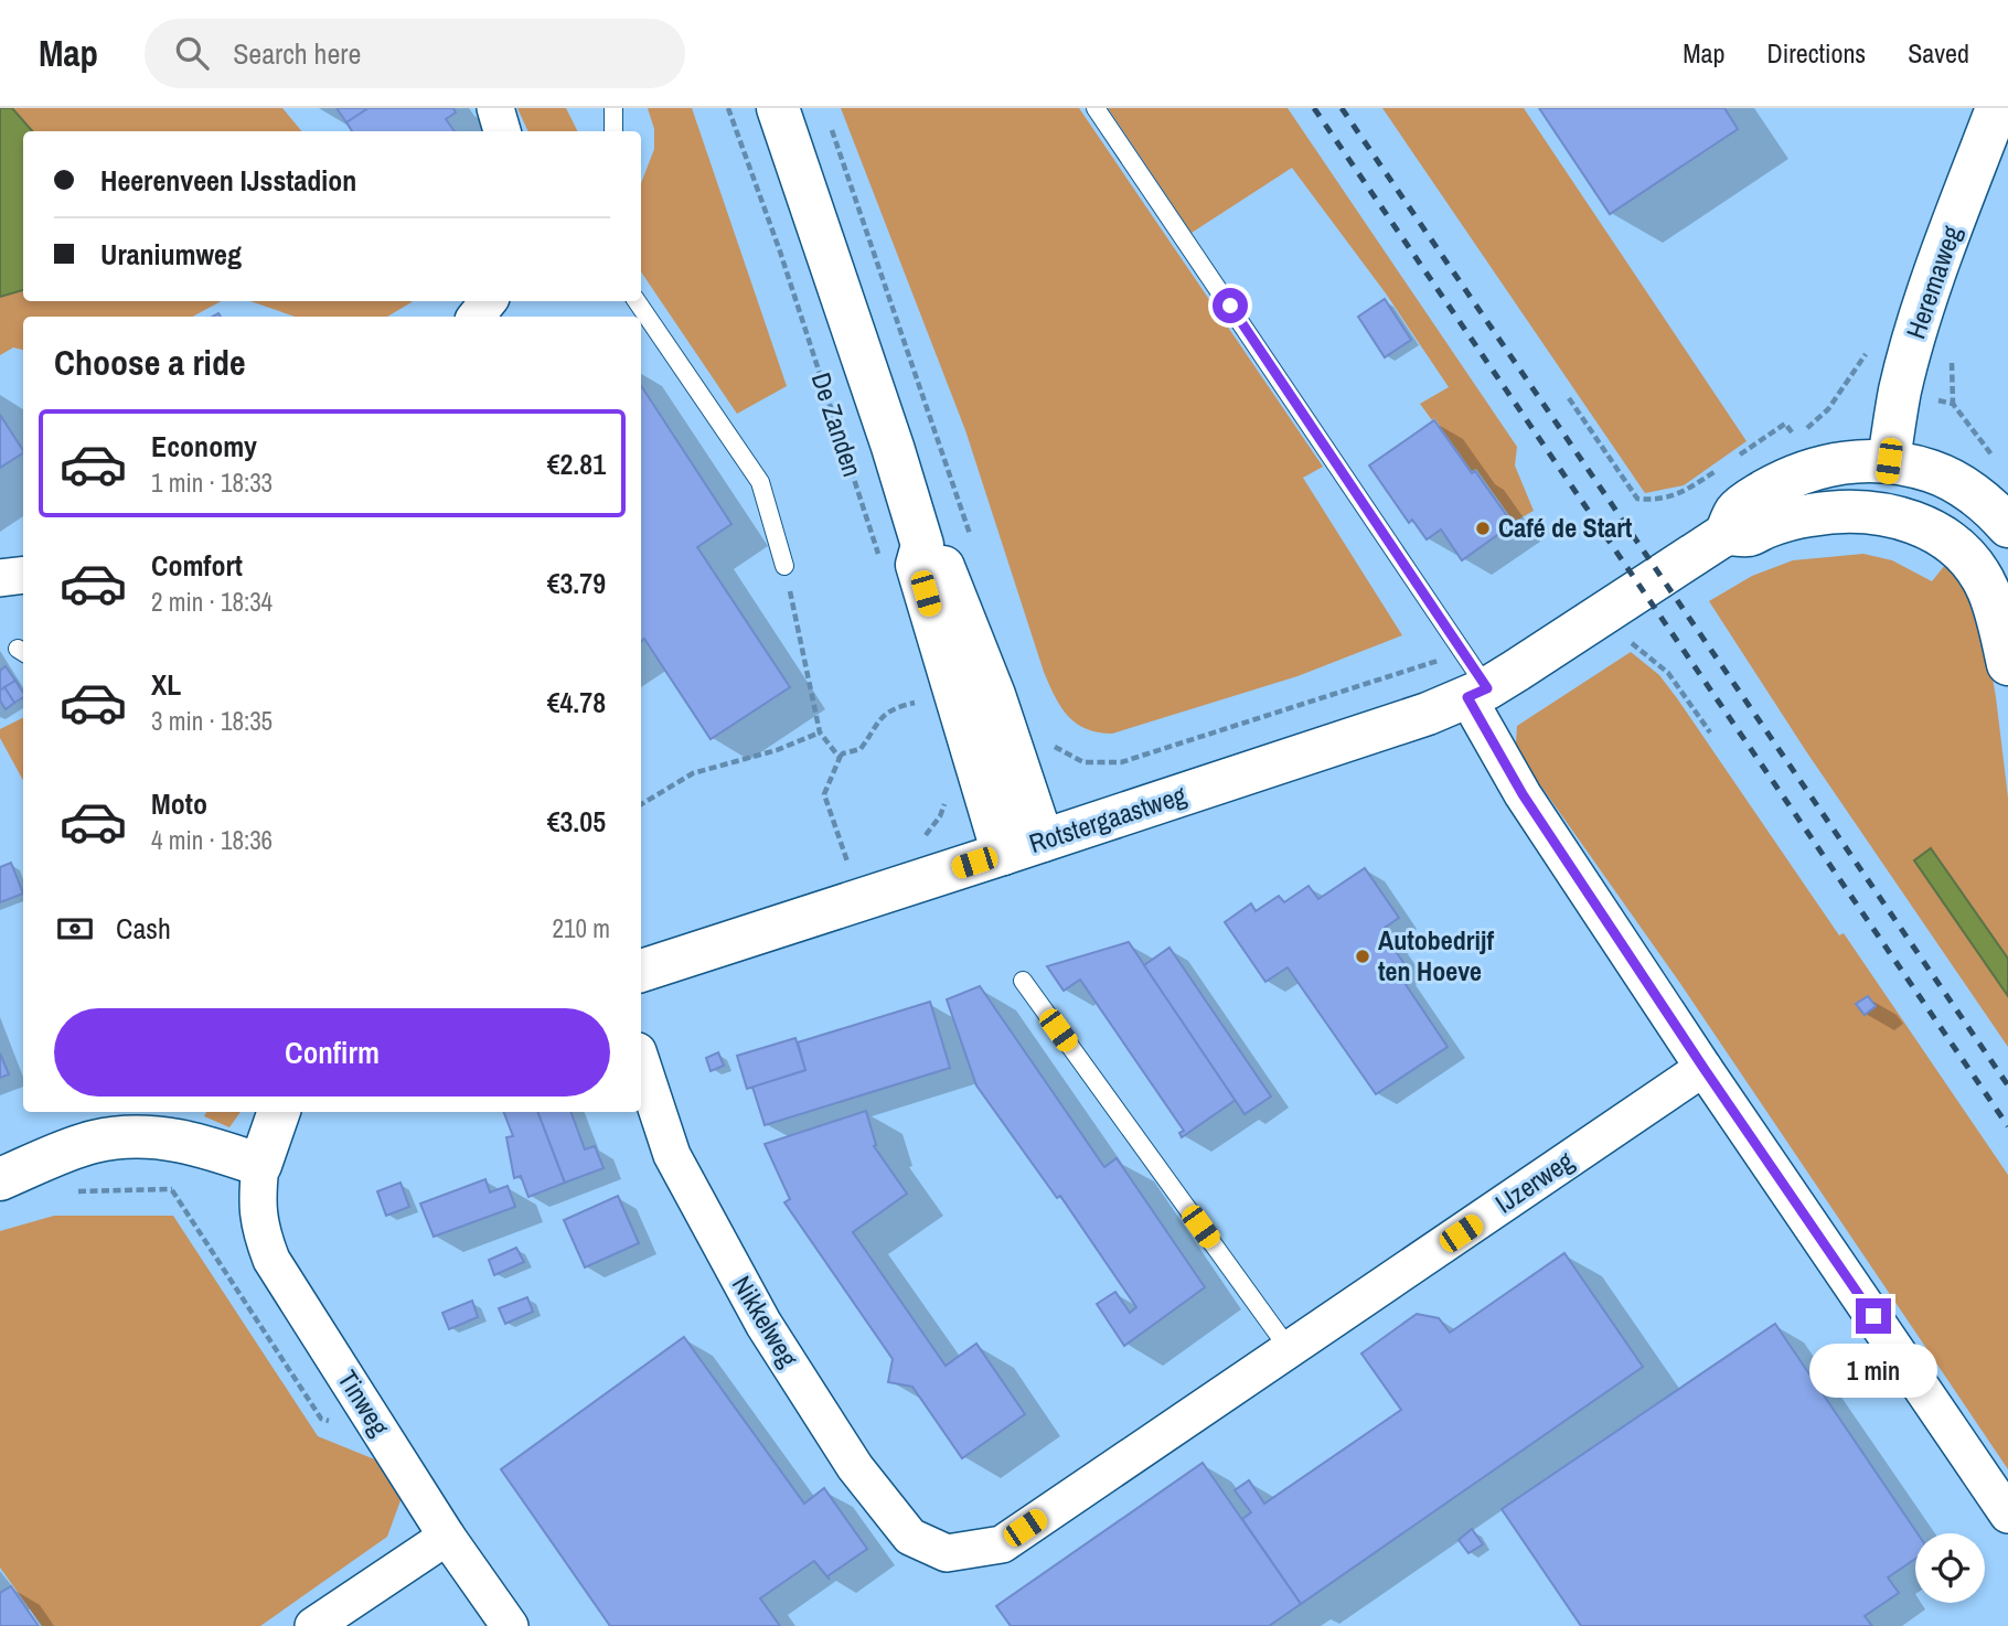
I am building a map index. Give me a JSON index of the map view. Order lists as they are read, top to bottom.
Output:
{
  "streets": {
    "main road": ["Heremaweg", "De Zanden", "Rotstergaastweg"],
    "street": ["IJzerweg", "Nikkelweg", "Tinweg"]
  },
  "crossings": [
    ["Heremaweg", "Rotstergaastweg"],
    ["De Zanden", "Rotstergaastweg"],
    ["IJzerweg", "Nikkelweg"]
  ],
  "places": ["Café de Start", "Autobedrijf ten Hoeve"],
  "page": {
    "header": "Map",
    "search": "Search here",
    "nav": ["Map", "Directions", "Saved"],
    "banner": ["Heerenveen IJsstadion", "Uraniumweg"],
    "heading": "Choose a ride",
    "list": [
      {
        "name": "Economy",
        "note": "1 min · 18:33",
        "value": "€2.81"
      },
      {
        "name": "Comfort",
        "note": "2 min · 18:34",
        "value": "€3.79"
      },
      {
        "name": "XL",
        "note": "3 min · 18:35",
        "value": "€4.78"
      },
      {
        "name": "Moto",
        "note": "4 min · 18:36",
        "value": "€3.05"
      }
    ],
    "pay": ["Cash", "210 m"],
    "buttons": "Confirm",
    "bubble": "1 min"
  }
}
